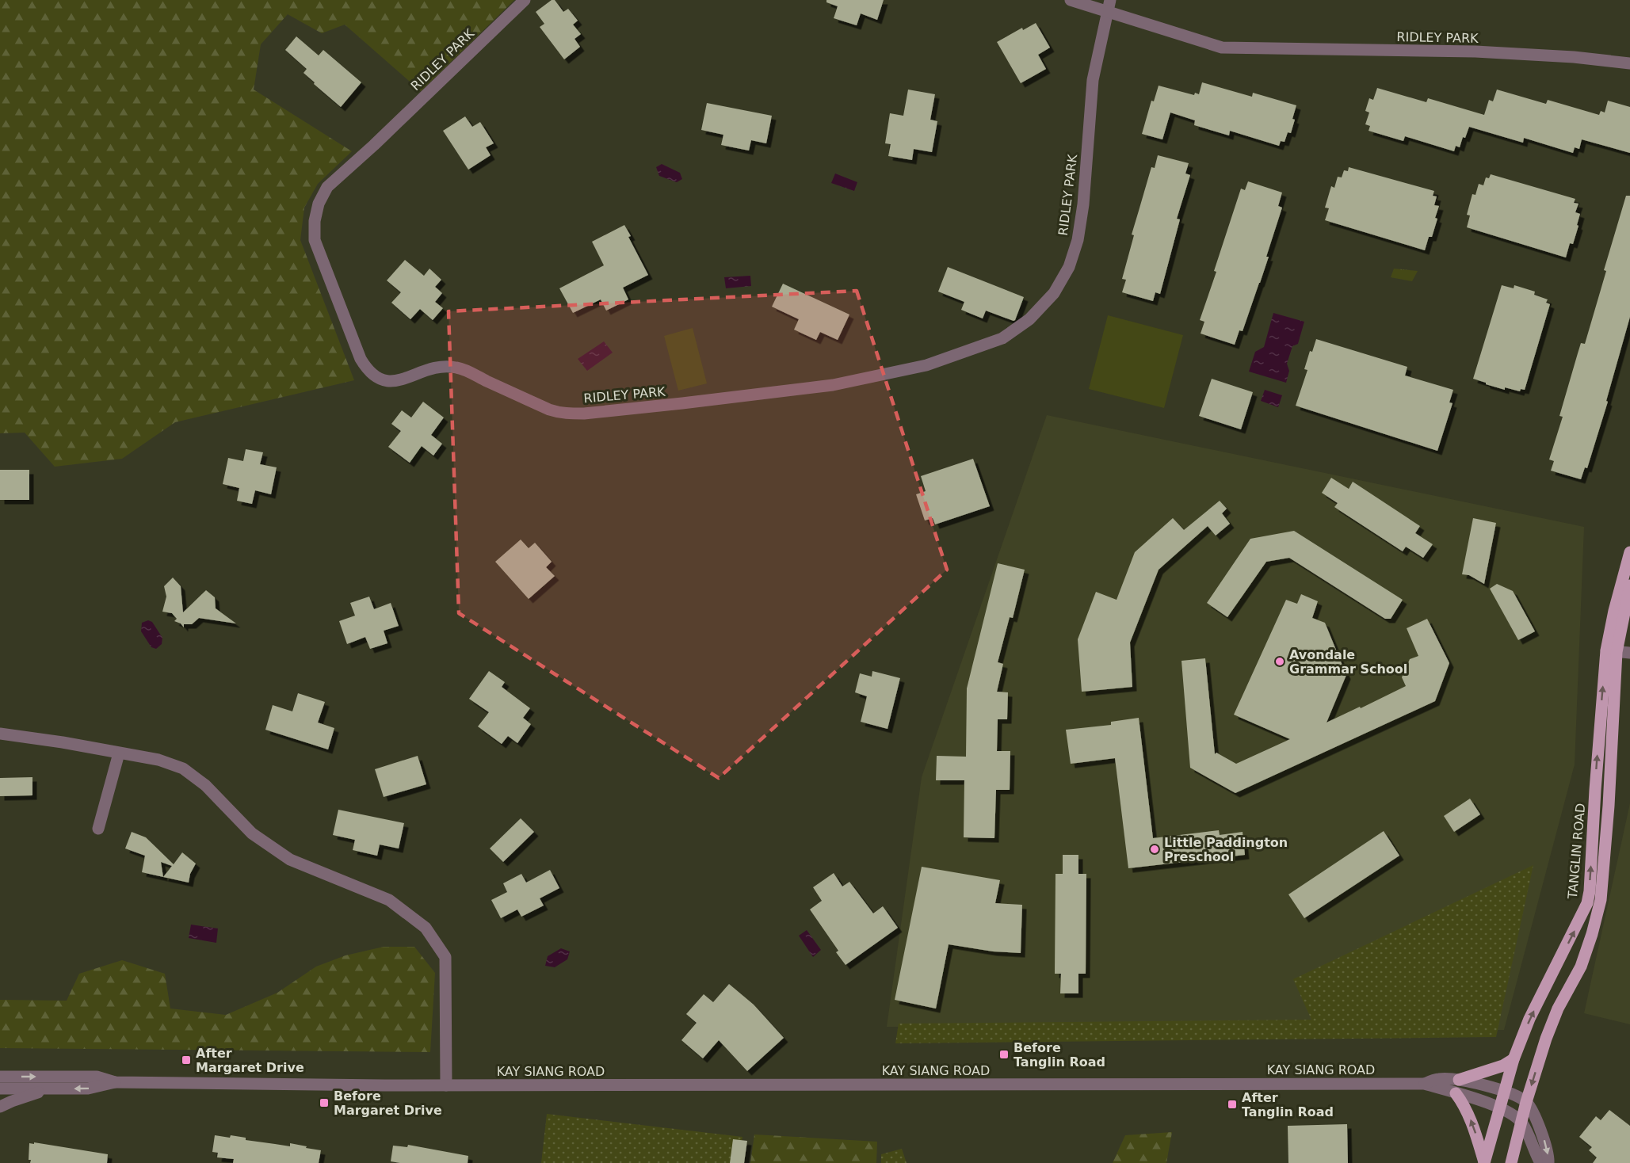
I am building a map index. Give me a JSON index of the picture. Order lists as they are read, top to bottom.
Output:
{
  "streets": {
    "main road": ["TANGLIN ROAD"],
    "street": ["RIDLEY PARK", "KAY SIANG ROAD"]
  },
  "crossings": [
    ["TANGLIN ROAD", "KAY SIANG ROAD"]
  ],
  "places": {
    "other": ["Avondale Grammar School", "Little Paddington Preschool"],
    "transit": [
      "Before Tanglin Road",
      "After Margaret Drive",
      "Before Margaret Drive",
      "After Tanglin Road"
    ]
  }
}
